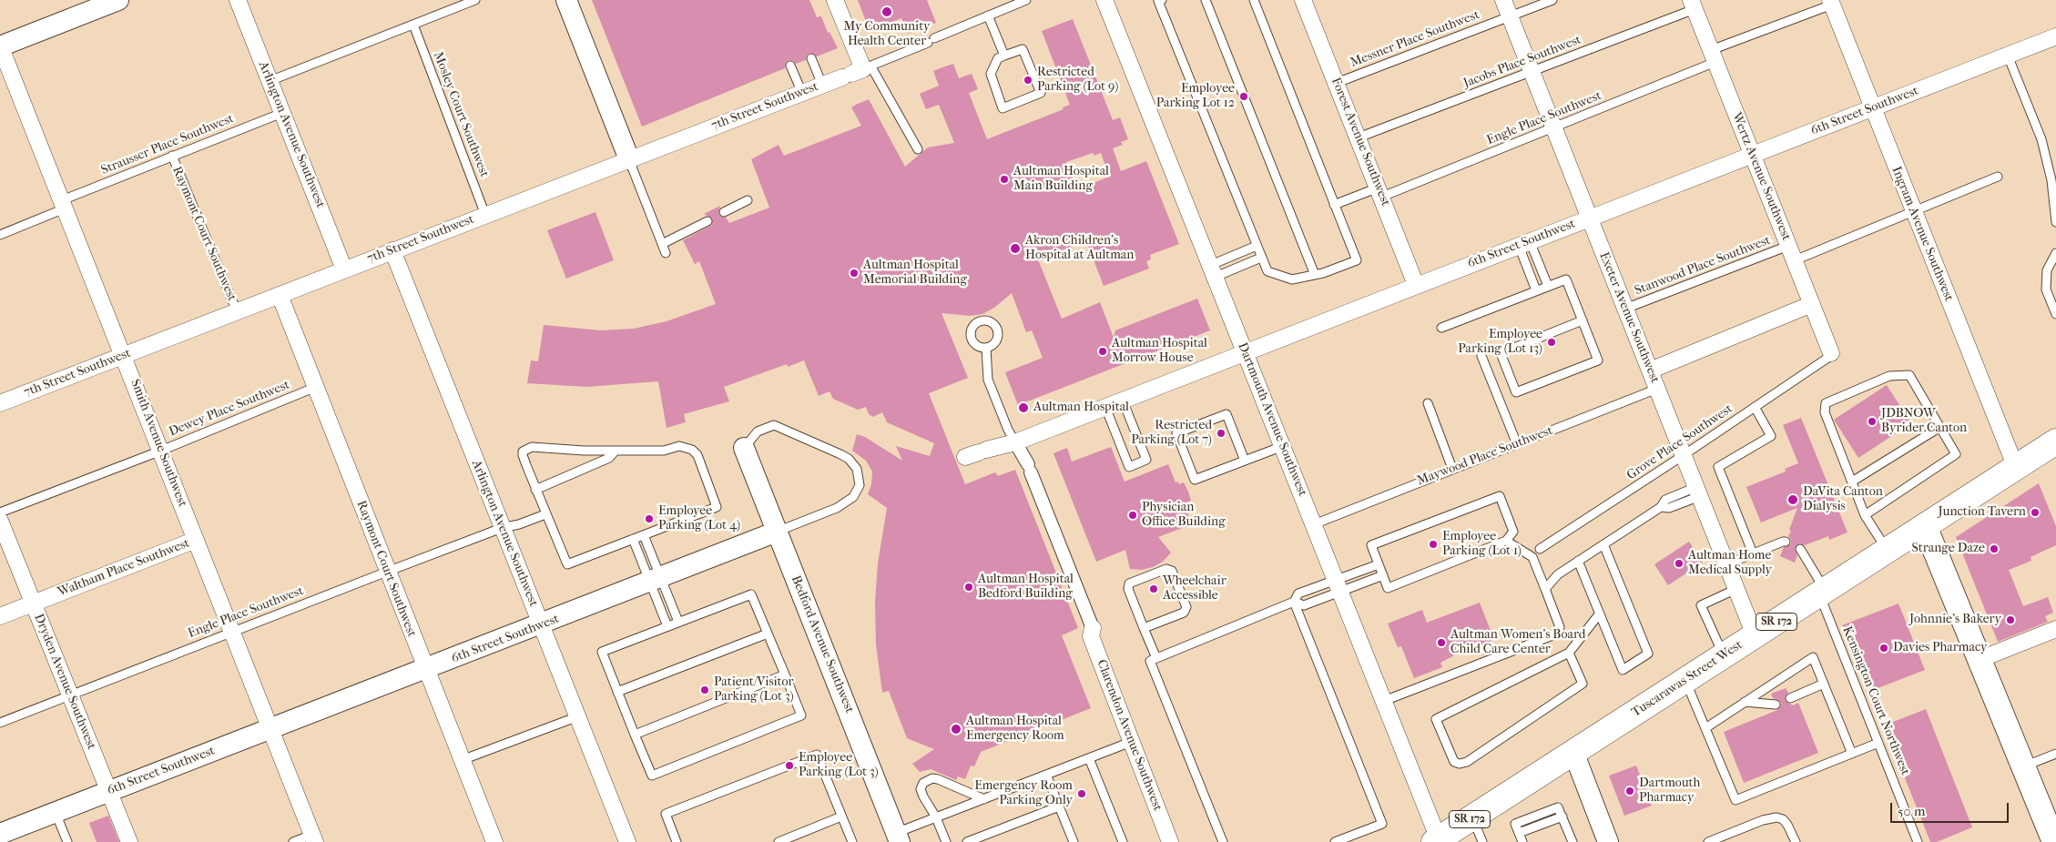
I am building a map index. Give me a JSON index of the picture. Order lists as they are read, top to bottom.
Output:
{
  "streets": {
    "main road": ["SR 172", "Tuscarawas Street West"],
    "street": [
      "7th Street Southwest",
      "6th Street Southwest",
      "Arlington Avenue Southwest",
      "Forest Avenue Southwest",
      "Wertz Avenue Southwest",
      "Raymont Court Southwest",
      "Ingram Avenue Southwest",
      "Exeter Avenue Southwest",
      "Dartmouth Avenue Southwest",
      "Smith Avenue Southwest",
      "Waltham Place Southwest",
      "Bedford Avenue Southwest",
      "Dryden Avenue Southwest",
      "Clarendon Avenue Southwest"
    ],
    "lane": [
      "Messner Place Southwest",
      "Jacobs Place Southwest",
      "Mosley Court Southwest",
      "Engle Place Southwest",
      "Strausser Place Southwest",
      "Stanwood Place Southwest",
      "Dewey Place Southwest",
      "Grove Place Southwest",
      "Maywood Place Southwest",
      "Kensington Court Northwest"
    ]
  },
  "crossings": [
    ["Messner Place Southwest", "Forest Avenue Southwest"],
    ["Messner Place Southwest", "Exeter Avenue Southwest"],
    ["Jacobs Place Southwest", "Forest Avenue Southwest"],
    ["Jacobs Place Southwest", "Wertz Avenue Southwest"],
    ["Jacobs Place Southwest", "Exeter Avenue Southwest"],
    ["7th Street Southwest", "Mosley Court Southwest"],
    ["7th Street Southwest", "Arlington Avenue Southwest"],
    ["7th Street Southwest", "Raymont Court Southwest"],
    ["7th Street Southwest", "Smith Avenue Southwest"],
    ["6th Street Southwest", "Arlington Avenue Southwest"],
    ["6th Street Southwest", "Forest Avenue Southwest"],
    ["6th Street Southwest", "Wertz Avenue Southwest"],
    ["6th Street Southwest", "Raymont Court Southwest"],
    ["6th Street Southwest", "Ingram Avenue Southwest"],
    ["6th Street Southwest", "Exeter Avenue Southwest"],
    ["6th Street Southwest", "Dartmouth Avenue Southwest"],
    ["6th Street Southwest", "Smith Avenue Southwest"],
    ["6th Street Southwest", "Bedford Avenue Southwest"],
    ["6th Street Southwest", "Dryden Avenue Southwest"],
    ["Engle Place Southwest", "Arlington Avenue Southwest"],
    ["Engle Place Southwest", "Forest Avenue Southwest"],
    ["Engle Place Southwest", "Wertz Avenue Southwest"],
    ["Engle Place Southwest", "Raymont Court Southwest"],
    ["Engle Place Southwest", "Ingram Avenue Southwest"],
    ["Engle Place Southwest", "Exeter Avenue Southwest"],
    ["Engle Place Southwest", "Smith Avenue Southwest"],
    ["Engle Place Southwest", "Dryden Avenue Southwest"],
    ["Arlington Avenue Southwest", "Strausser Place Southwest"],
    ["Strausser Place Southwest", "Raymont Court Southwest"],
    ["Strausser Place Southwest", "Smith Avenue Southwest"],
    ["Wertz Avenue Southwest", "Stanwood Place Southwest"],
    ["Wertz Avenue Southwest", "Grove Place Southwest"],
    ["Raymont Court Southwest", "Dewey Place Southwest"],
    ["Ingram Avenue Southwest", "Stanwood Place Southwest"],
    ["Ingram Avenue Southwest", "Tuscarawas Street West"],
    ["Stanwood Place Southwest", "Exeter Avenue Southwest"],
    ["Exeter Avenue Southwest", "Grove Place Southwest"],
    ["Exeter Avenue Southwest", "Maywood Place Southwest"],
    ["Exeter Avenue Southwest", "Tuscarawas Street West"],
    ["Dewey Place Southwest", "Smith Avenue Southwest"],
    ["Dartmouth Avenue Southwest", "Maywood Place Southwest"],
    ["Dartmouth Avenue Southwest", "Tuscarawas Street West"],
    ["Smith Avenue Southwest", "Waltham Place Southwest"],
    ["Waltham Place Southwest", "Dryden Avenue Southwest"],
    ["Tuscarawas Street West", "Kensington Court Northwest"]
  ],
  "places": [
    "My Community Health Center",
    "Restricted Parking (Lot 9)",
    "Employee Parking Lot 12",
    "Aultman Hospital Main Building",
    "Akron Children's Hospital at Aultman",
    "Aultman Hospital Memorial Building",
    "Employee Parking (Lot 13)",
    "Aultman Hospital Morrow House",
    "Aultman Hospital",
    "JDBNOW Byrider Canton",
    "Restricted Parking (Lot 7)",
    "DaVita Canton Dialysis",
    "Junction Tavern",
    "Physician Office Building",
    "Employee Parking (Lot 4)",
    "Employee Parking (Lot 1)",
    "Strange Daze",
    "Aultman Home Medical Supply",
    "Aultman Hospital Bedford Building",
    "Wheelchair Accessible",
    "Johnnie's Bakery",
    "Aultman Women's Board Child Care Center",
    "Davies Pharmacy",
    "Patient/Visitor Parking (Lot 3)",
    "Aultman Hospital Emergency Room",
    "Employee Parking (Lot 3)",
    "Dartmouth Pharmacy",
    "Emergency Room Parking Only"
  ],
  "scale_bar": "50 m"
}
